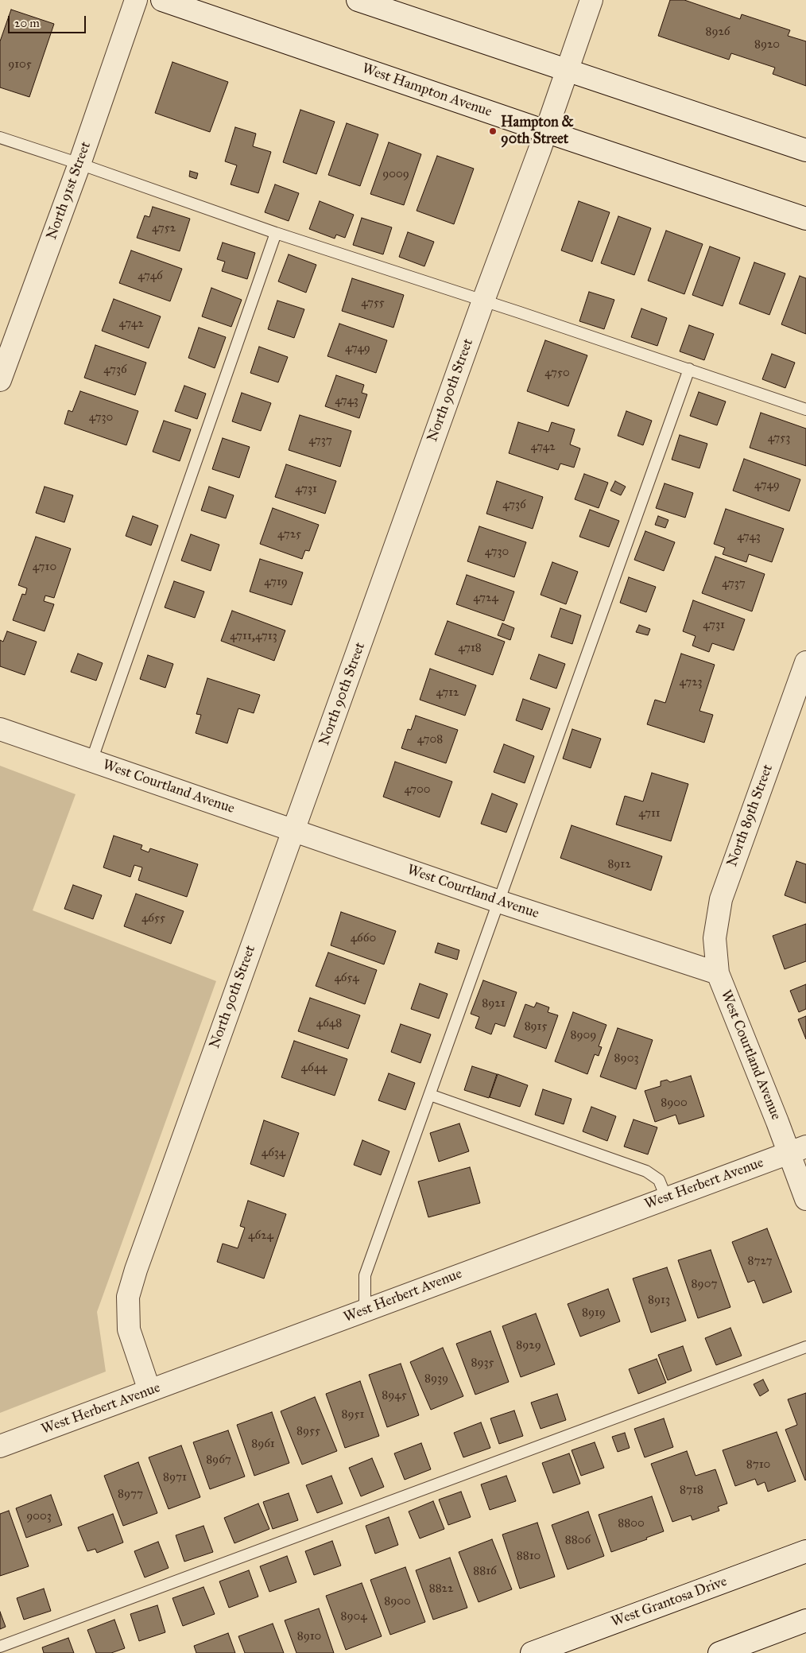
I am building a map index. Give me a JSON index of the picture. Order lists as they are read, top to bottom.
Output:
{
  "streets": {
    "street": [
      "West Hampton Avenue",
      "North 91st Street",
      "North 90th Street",
      "West Courtland Avenue",
      "North 89th Street",
      "West Herbert Avenue",
      "West Grantosa Drive"
    ]
  },
  "crossings": [
    ["West Hampton Avenue", "North 90th Street"],
    ["North 90th Street", "West Courtland Avenue"],
    ["North 90th Street", "West Herbert Avenue"],
    ["West Courtland Avenue", "North 89th Street"],
    ["West Courtland Avenue", "West Herbert Avenue"]
  ],
  "places": ["Hampton & 90th Street"],
  "house_numbers": [
    "8926",
    "8920",
    "9105",
    "9009",
    "4752",
    "4746",
    "4755",
    "4742",
    "4749",
    "4736",
    "4750",
    "4743",
    "4730",
    "4753",
    "4737",
    "4742",
    "4749",
    "4731",
    "4736",
    "4725",
    "4743",
    "4730",
    "4710",
    "4719",
    "4737",
    "4724",
    "4731",
    "4711,4713",
    "4718",
    "4723",
    "4712",
    "4708",
    "4700",
    "4711",
    "8912",
    "4655",
    "4660",
    "4654",
    "8921",
    "4648",
    "8915",
    "8909",
    "8903",
    "4644",
    "8900",
    "4634",
    "4624",
    "8727",
    "8907",
    "8913",
    "8919",
    "8929",
    "8935",
    "8939",
    "8945",
    "8951",
    "8955",
    "8961",
    "8967",
    "8710",
    "8971",
    "8718",
    "8977",
    "9003",
    "8800",
    "8806",
    "8810",
    "8816",
    "8822",
    "8900",
    "8904",
    "8910"
  ],
  "scale_bar": "20 m"
}
